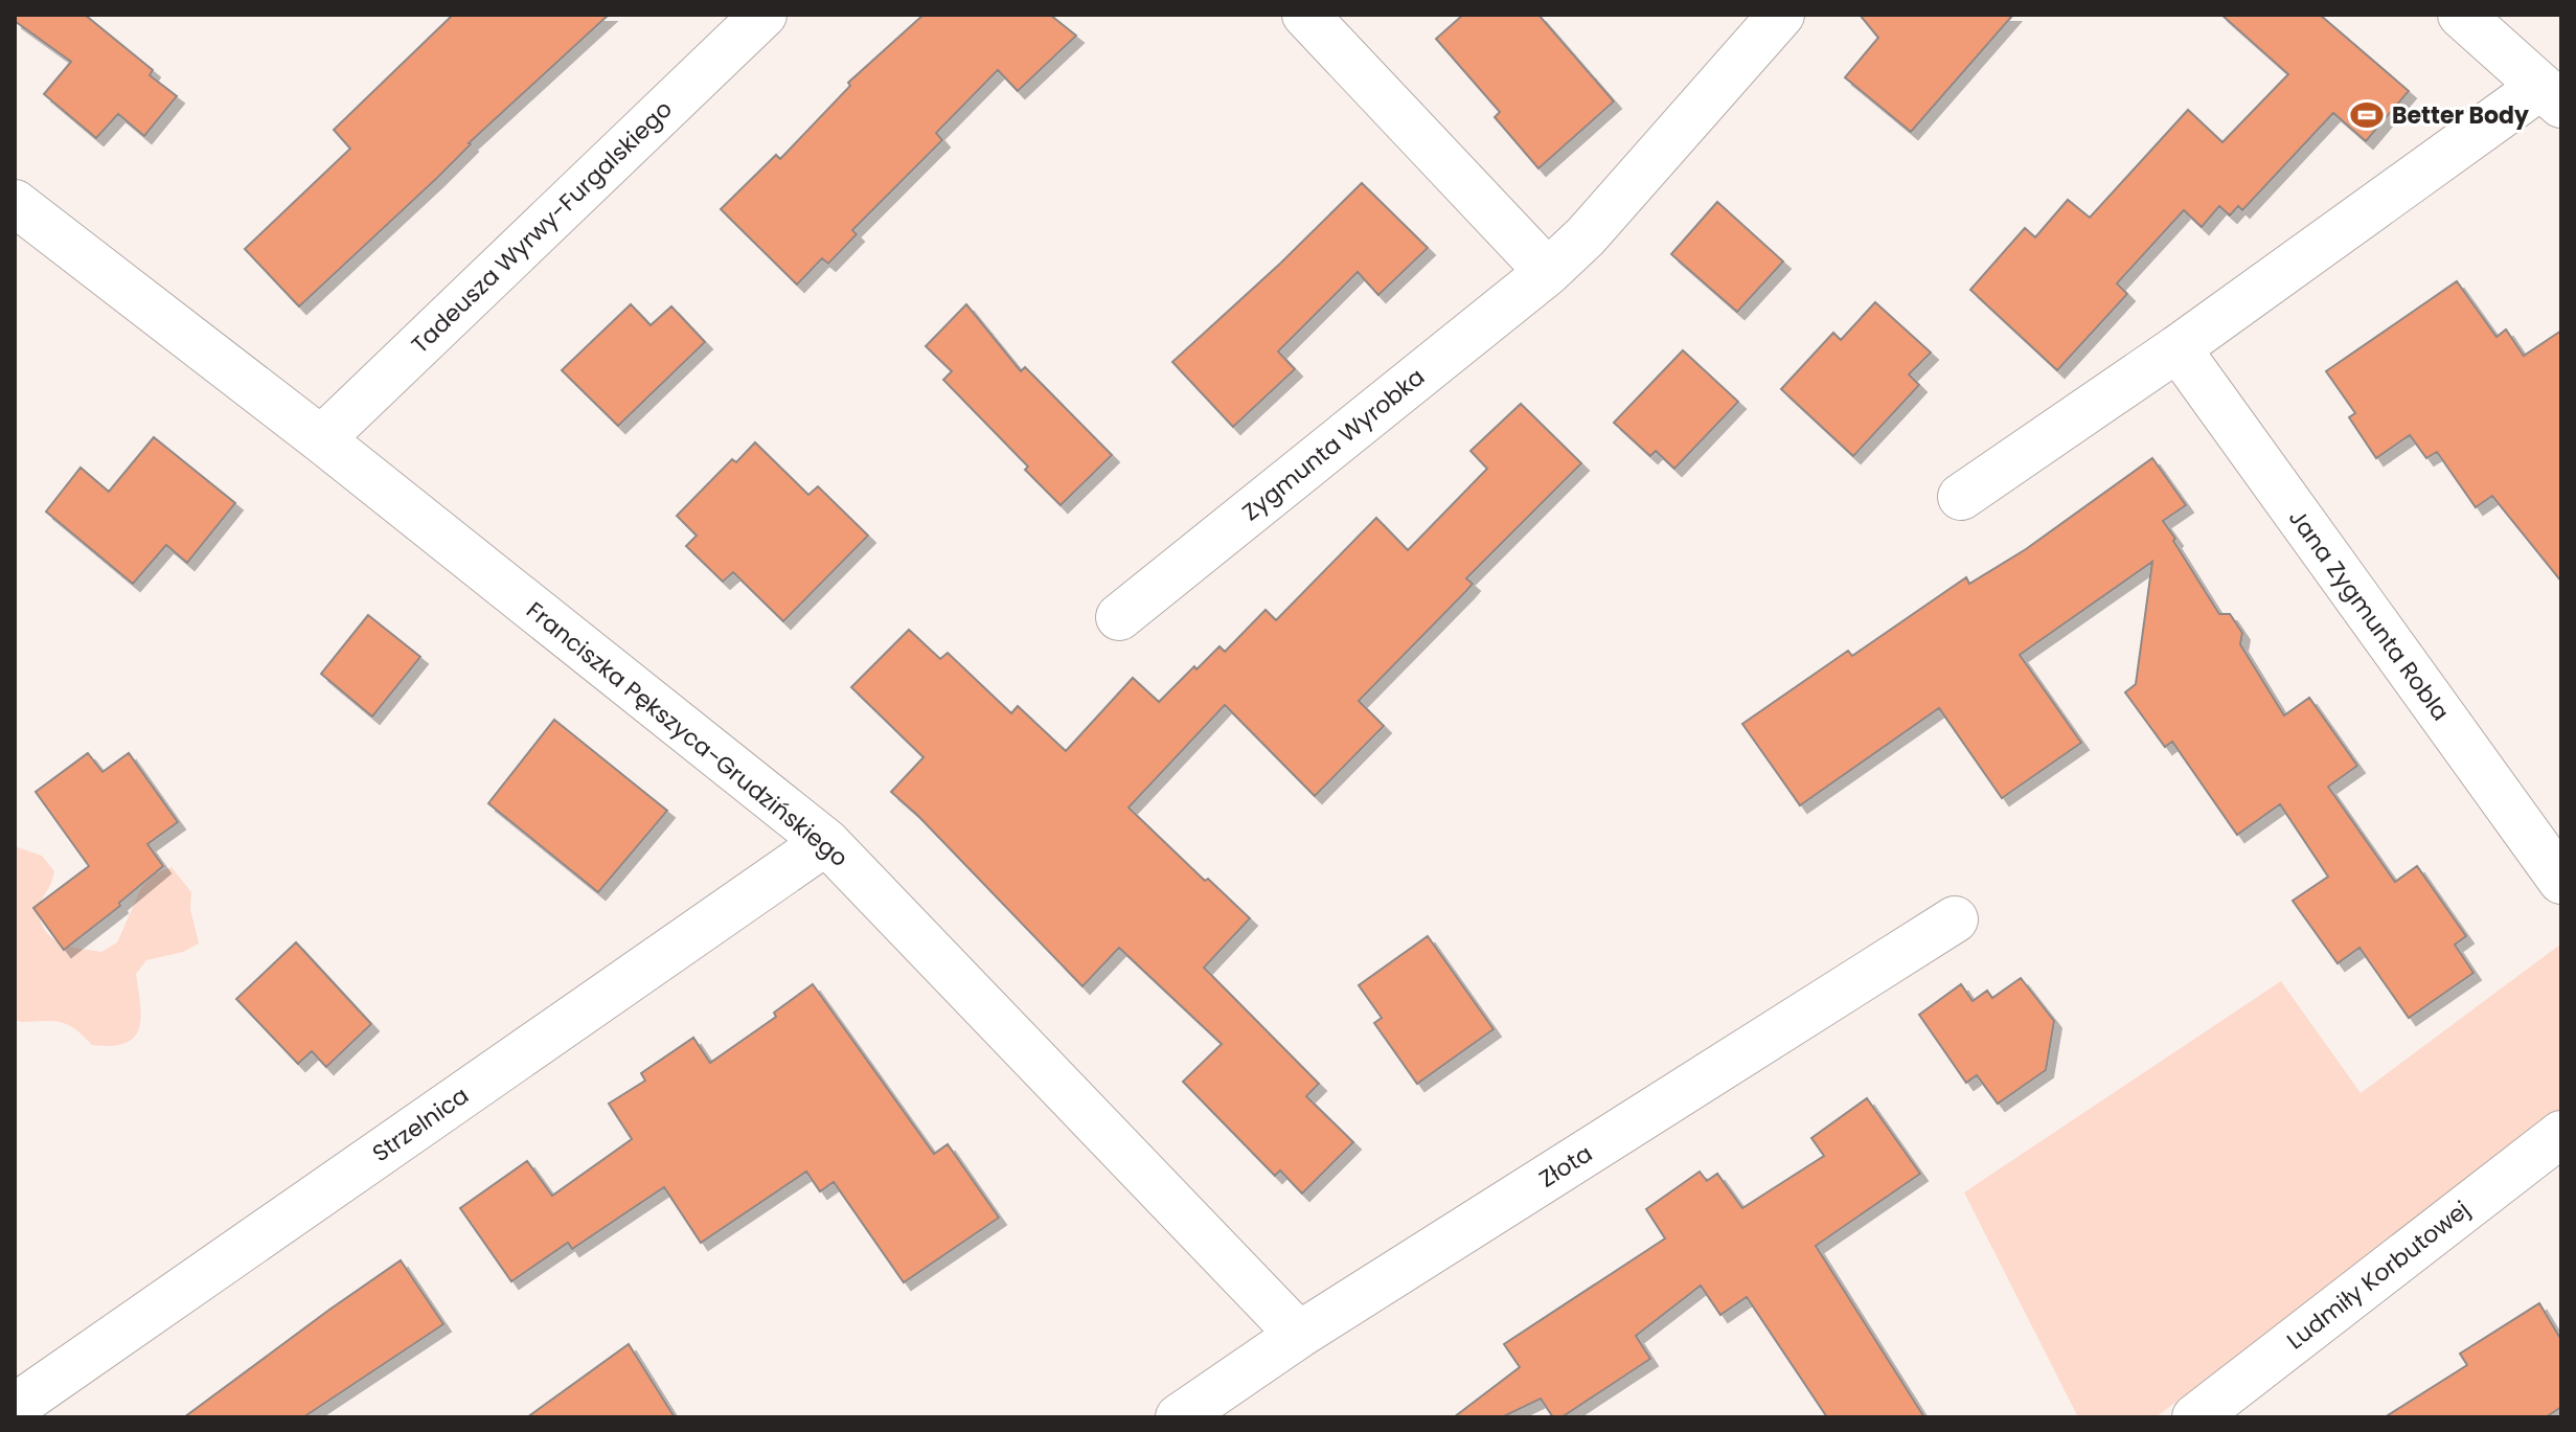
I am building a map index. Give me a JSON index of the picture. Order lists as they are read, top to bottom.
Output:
{
  "streets": {
    "street": [
      "Tadeusza Wyrwy-Furgalskiego",
      "Zygmunta Wyrobka",
      "Jana Zygmunta Robla",
      "Franciszka Pększyca-Grudzińskiego",
      "Strzelnica",
      "Złota",
      "Ludmiły Korbutowej"
    ]
  },
  "crossings": [
    ["Tadeusza Wyrwy-Furgalskiego", "Franciszka Pększyca-Grudzińskiego"],
    ["Franciszka Pększyca-Grudzińskiego", "Strzelnica"],
    ["Franciszka Pększyca-Grudzińskiego", "Złota"]
  ],
  "places": {
    "sports": ["Better Body"]
  }
}
